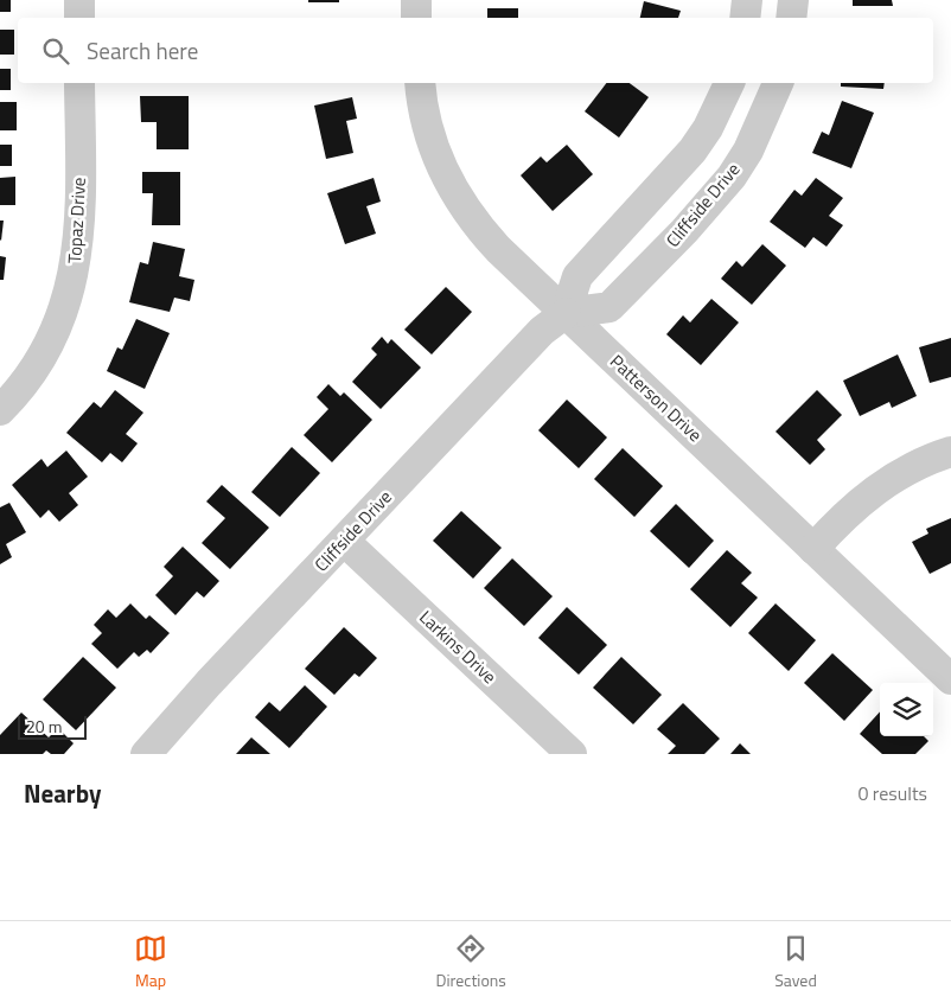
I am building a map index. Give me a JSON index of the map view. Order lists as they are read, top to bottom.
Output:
{
  "streets": {
    "street": [
      "Cliffside Drive",
      "Topaz Drive",
      "Patterson Drive",
      "Larkins Drive"
    ]
  },
  "crossings": [
    ["Cliffside Drive", "Patterson Drive"],
    ["Cliffside Drive", "Larkins Drive"]
  ],
  "scale_bar": "20 m",
  "page": {
    "search": "Search here",
    "scale": "20 m",
    "heading": ["Nearby", "0 results"],
    "nav": ["Map", "Directions", "Saved"]
  }
}
